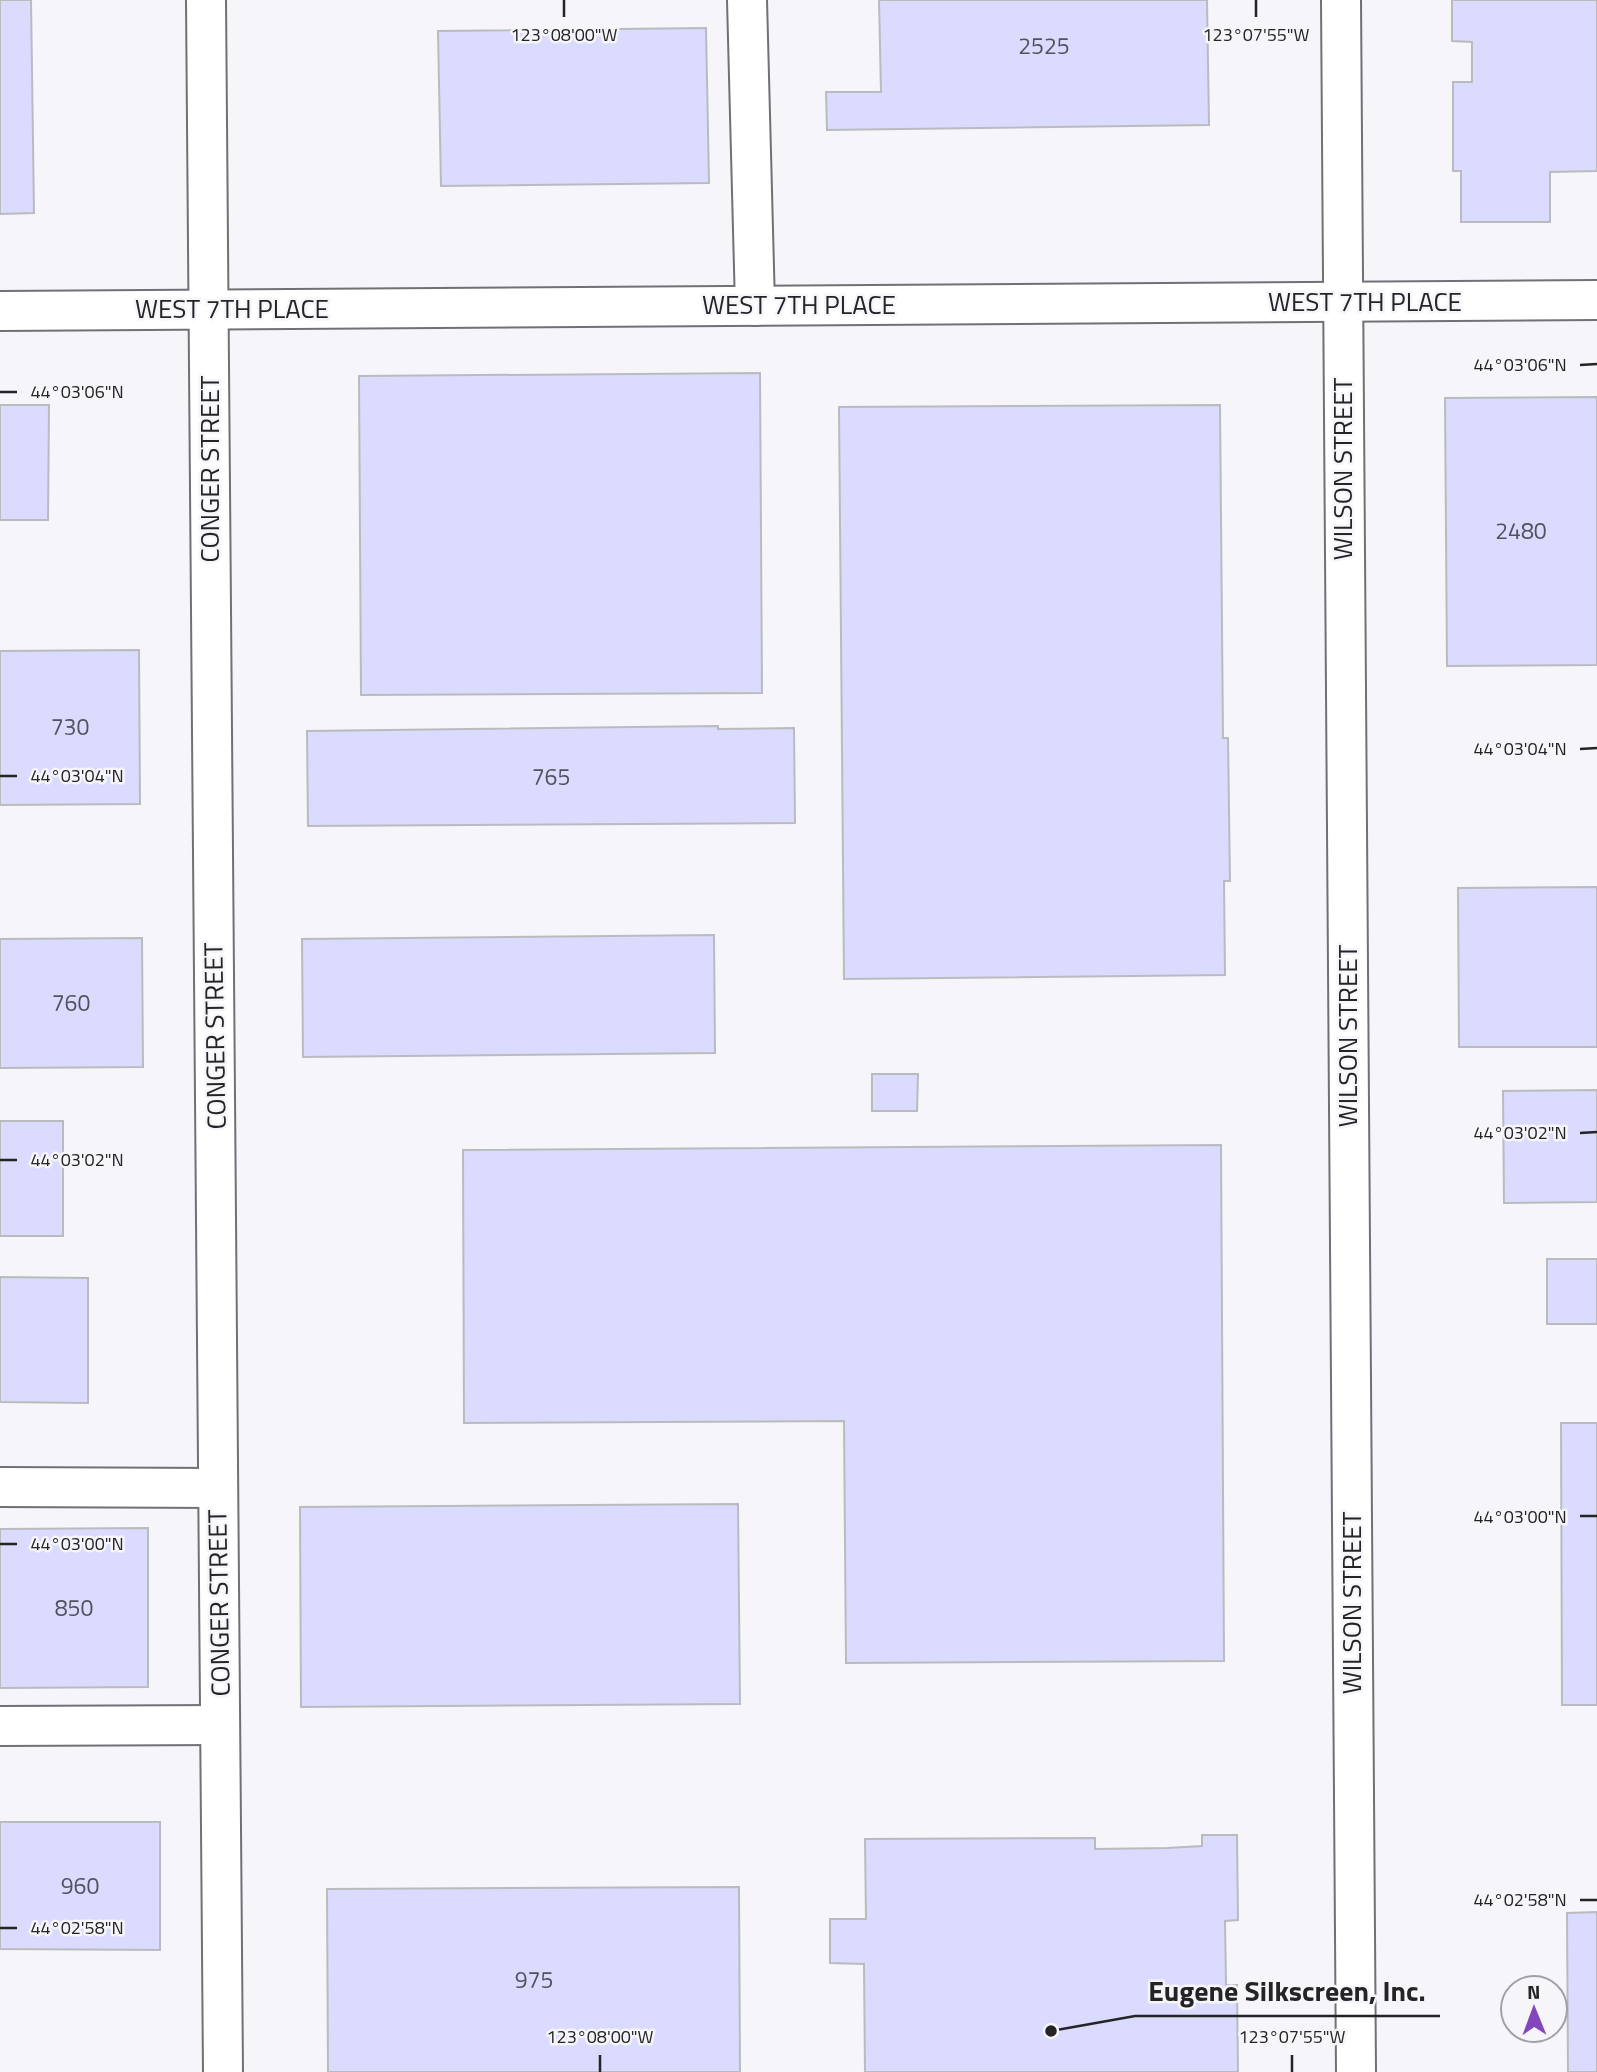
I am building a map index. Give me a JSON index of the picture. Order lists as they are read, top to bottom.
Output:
{
  "streets": {
    "street": ["WEST 7TH PLACE", "CONGER STREET", "WILSON STREET"]
  },
  "crossings": [
    ["WEST 7TH PLACE", "CONGER STREET"],
    ["WEST 7TH PLACE", "WILSON STREET"]
  ],
  "places": ["Eugene Silkscreen, Inc."],
  "house_numbers": [
    "2525",
    "2480",
    "730",
    "765",
    "760",
    "850",
    "960",
    "975"
  ],
  "north": "top",
  "coordinates": [
    "123°08'00\"W",
    "123°07'55\"W",
    "44°03'06\"N",
    "44°03'04\"N",
    "44°03'02\"N",
    "44°03'00\"N",
    "44°02'58\"N"
  ]
}
